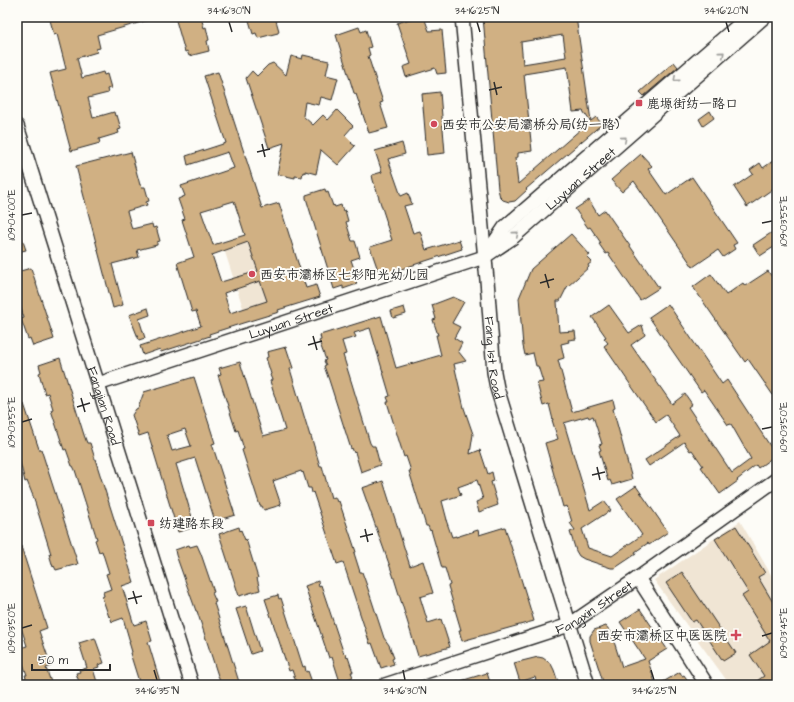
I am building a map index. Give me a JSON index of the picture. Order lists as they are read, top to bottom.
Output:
{
  "streets": {
    "street": [
      "Luyuan Street",
      "Fang 1st Road",
      "Fangjian Road",
      "Fangxin Street"
    ]
  },
  "crossings": [
    ["Luyuan Street", "Fang 1st Road"],
    ["Luyuan Street", "Fangjian Road"],
    ["Fang 1st Road", "Fangxin Street"]
  ],
  "places": {
    "transit": ["鹿塬街纺一路口", "纺建路东段"],
    "other": ["西安市公安局灞桥分局(纺一路)", "西安市灞桥区七彩阳光幼儿园"],
    "health": ["西安市灞桥区中医医院"]
  },
  "scale_bar": "50 m",
  "coordinates": [
    "34°16'30\"N",
    "34°16'25\"N",
    "34°16'20\"N",
    "109°04'00\"E",
    "109°03'55\"E",
    "109°03'50\"E",
    "109°03'45\"E",
    "34°16'35\"N"
  ]
}
